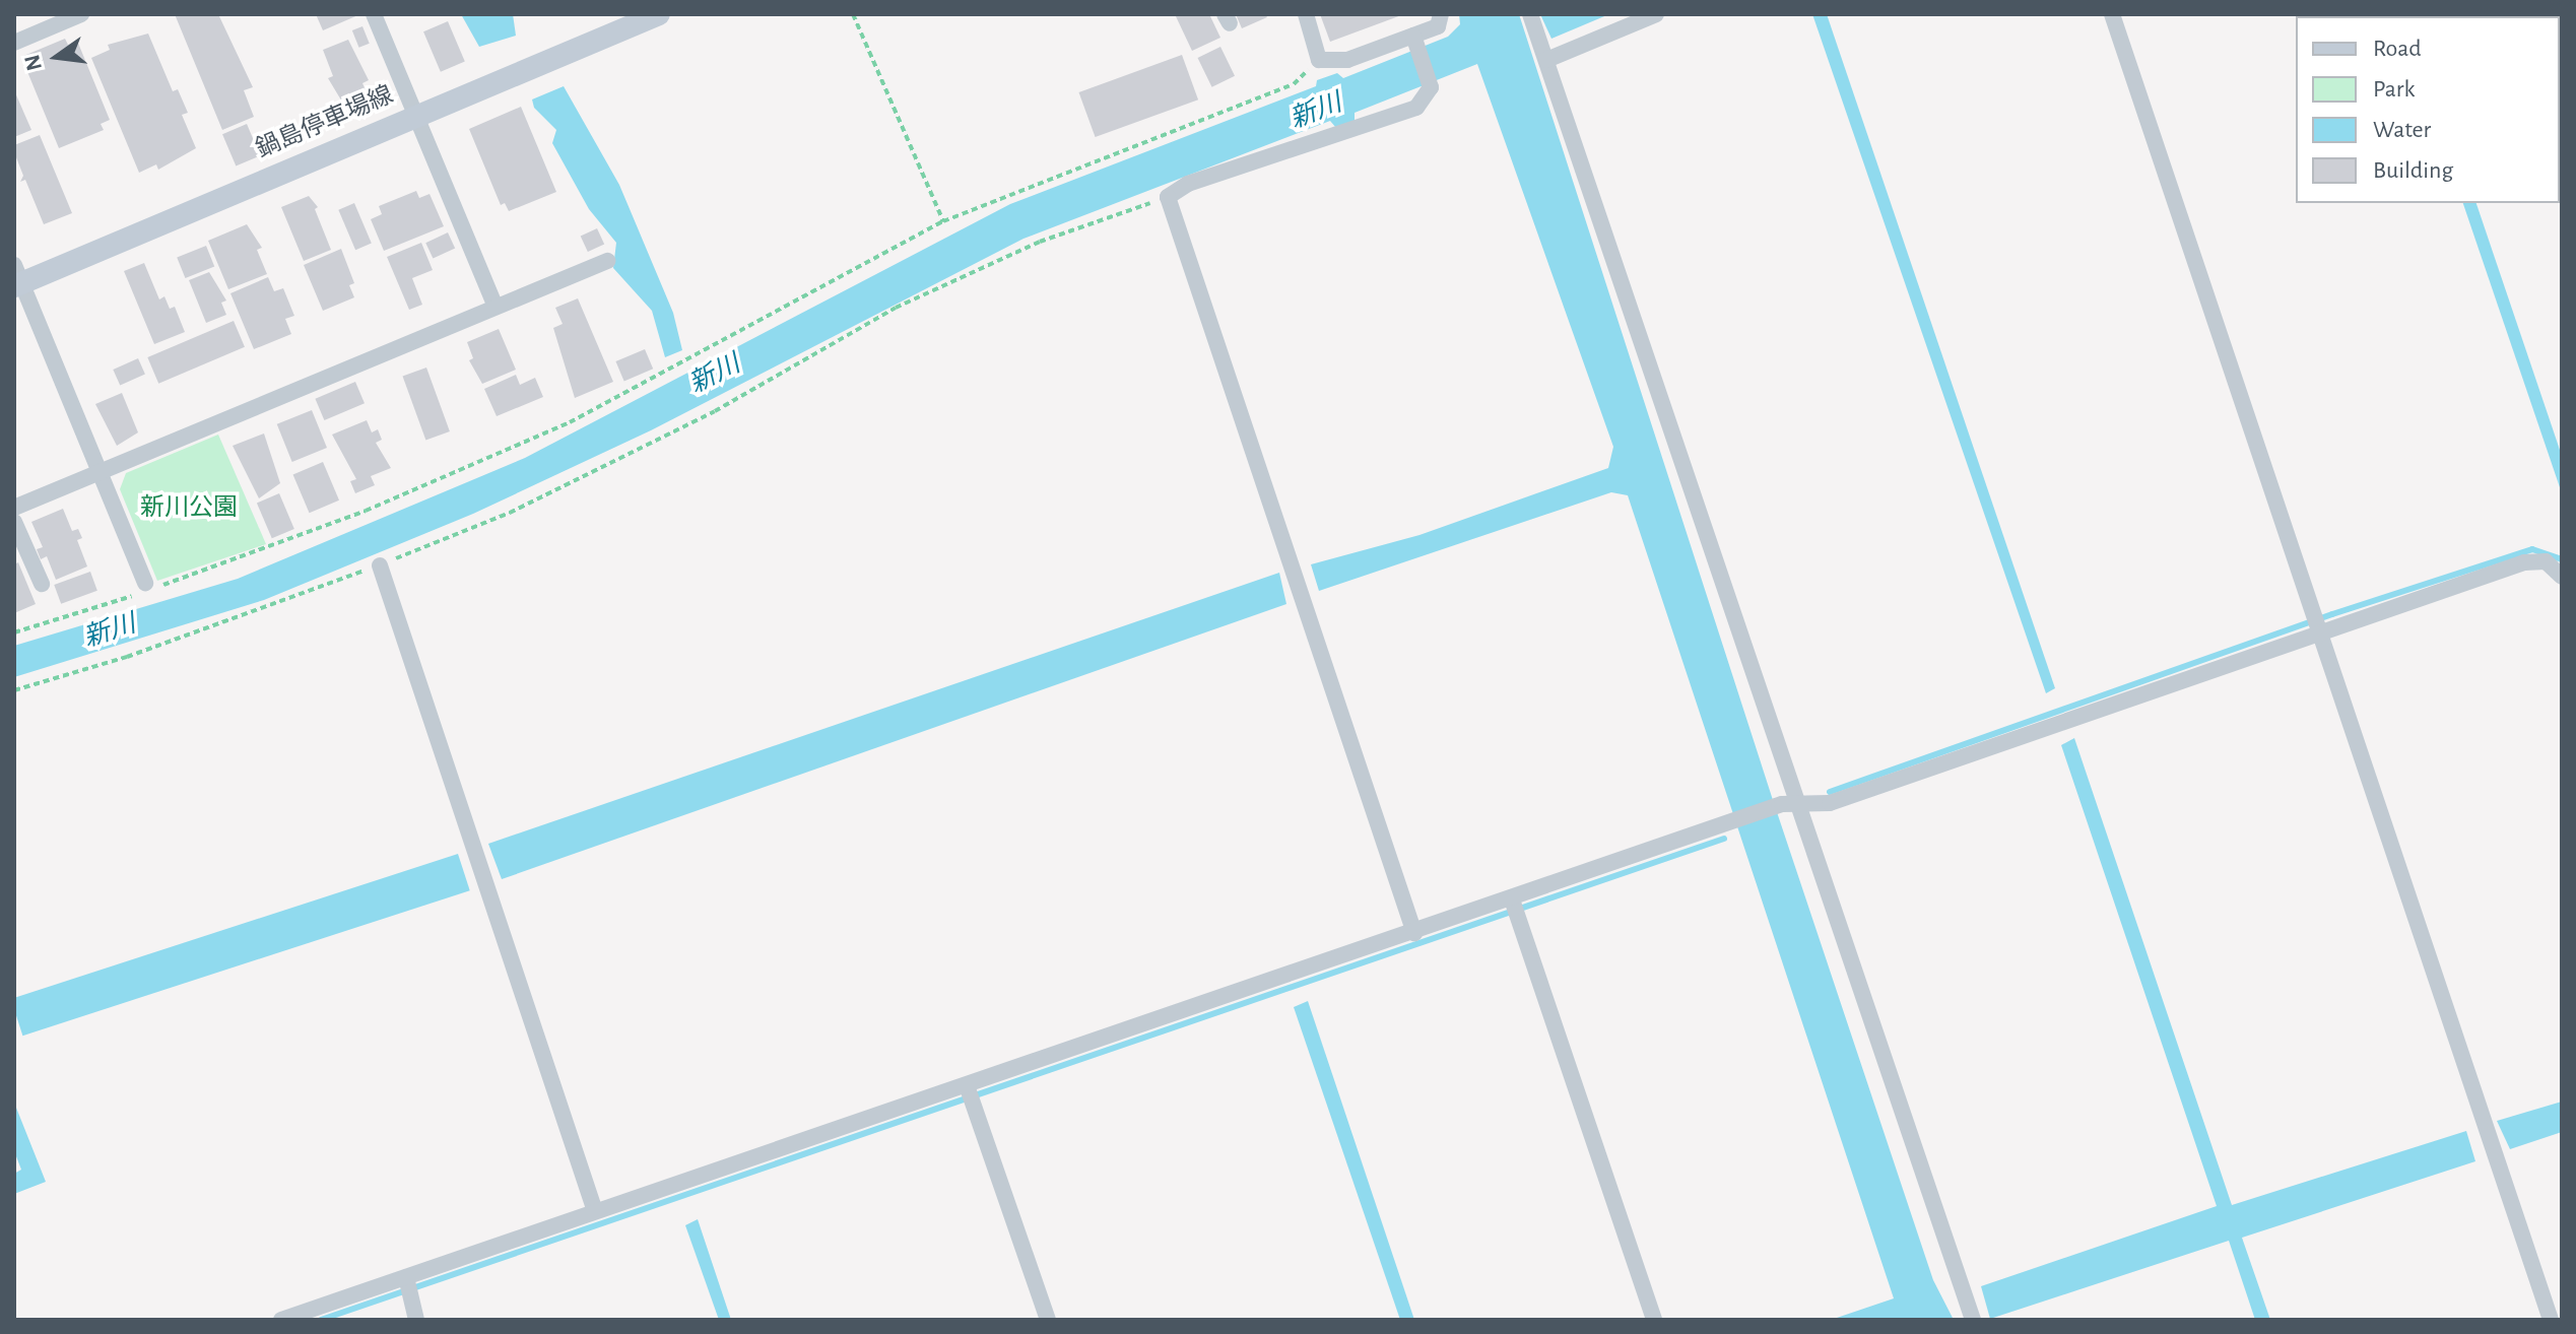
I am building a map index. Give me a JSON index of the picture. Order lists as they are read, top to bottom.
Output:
{
  "streets": {
    "main road": ["鍋島停車場線"]
  },
  "water": ["新川"],
  "parks": ["新川公園"],
  "legend": [
    "Road",
    "Park",
    "Water",
    "Building"
  ],
  "north": "left"
}
